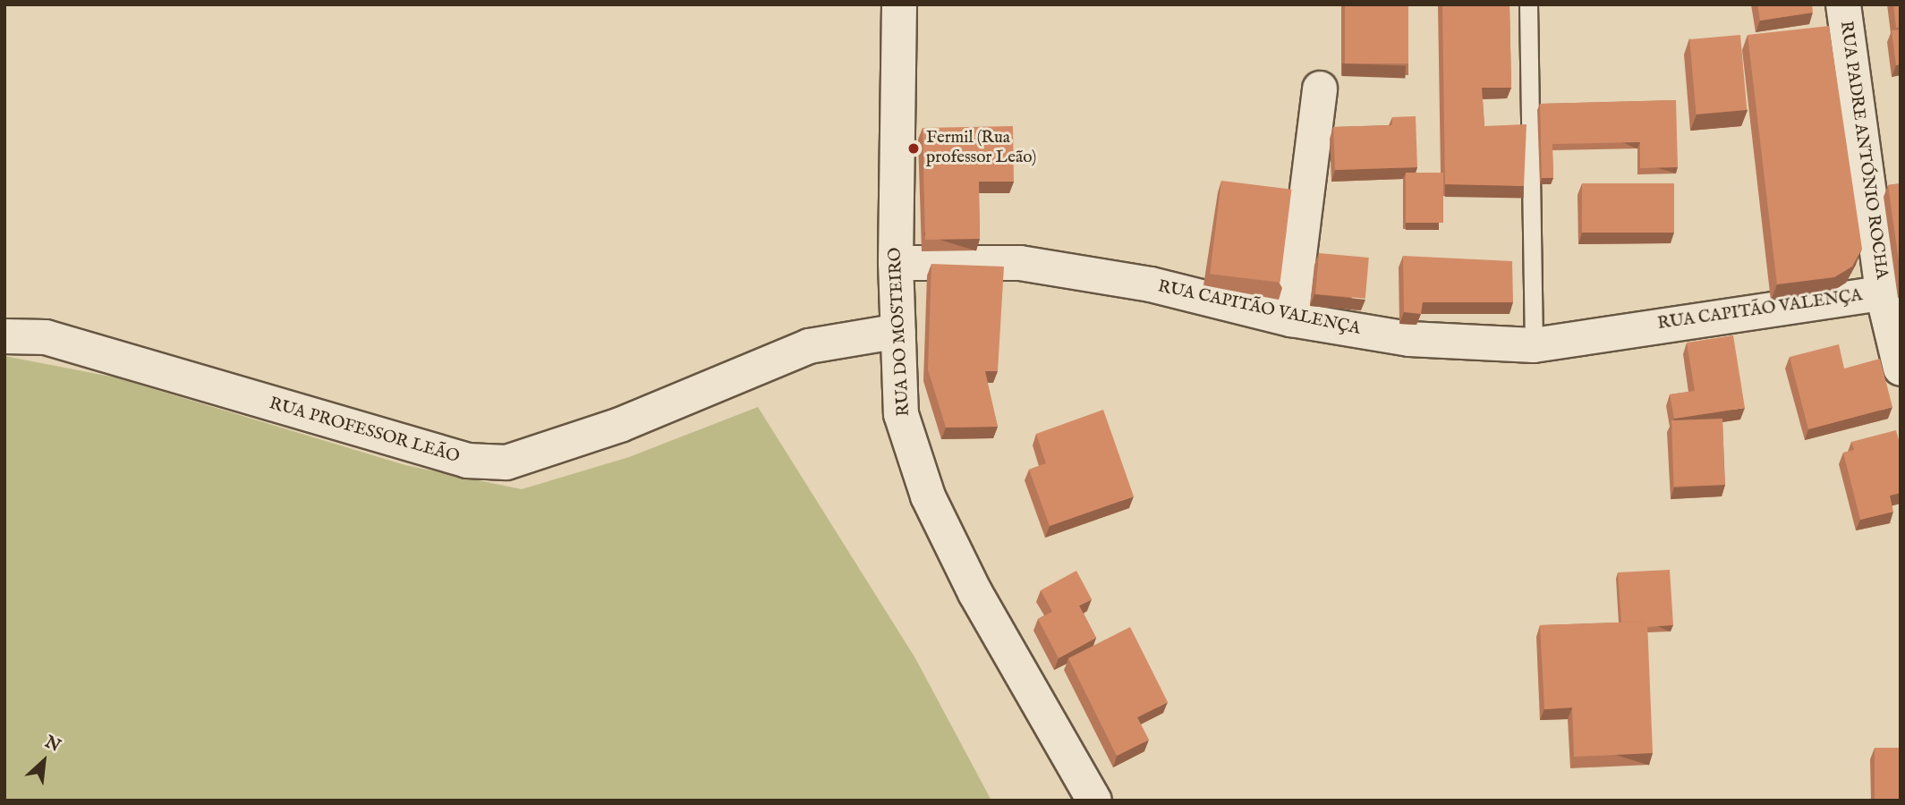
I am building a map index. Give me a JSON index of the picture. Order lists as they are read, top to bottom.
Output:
{
  "streets": {
    "street": [
      "RUA PADRE ANTÓNIO ROCHA",
      "RUA CAPITÃO VALENÇA",
      "RUA DO MOSTEIRO",
      "RUA PROFESSOR LEÃO"
    ]
  },
  "crossings": [
    ["RUA PADRE ANTÓNIO ROCHA", "RUA CAPITÃO VALENÇA"],
    ["RUA CAPITÃO VALENÇA", "RUA DO MOSTEIRO"],
    ["RUA DO MOSTEIRO", "RUA PROFESSOR LEÃO"]
  ],
  "places": ["Fermil (Rua professor Leão)"],
  "north": "top right"
}
